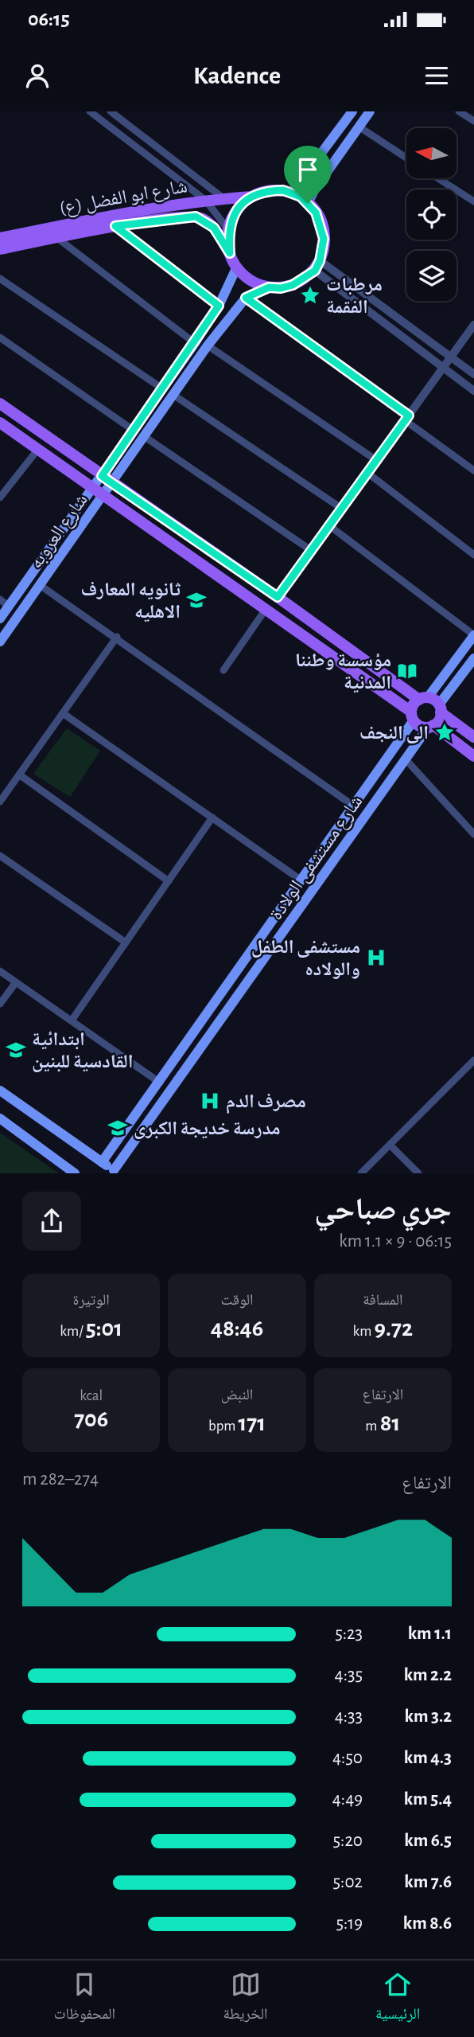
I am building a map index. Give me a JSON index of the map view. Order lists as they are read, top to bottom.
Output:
{
  "streets": {
    "main road": ["شارع ابو الفضل (ع)", "شارع العروبه", "شارع مستشفى الولادة"]
  },
  "crossings": [
    ["شارع ابو الفضل (ع)", "شارع العروبه"]
  ],
  "places": {
    "place": ["مرطبات الفقمة", "الى النجف"],
    "school or university": ["ثانويه المعارف الاهليه", "ابتدائية القادسية للبنين", "مدرسة خديجة الكبرى"],
    "library": ["مؤسسة وطننا المدنية"],
    "hospital": ["مستشفى الطفل والولاده", "مصرف الدم"]
  },
  "north": "left",
  "page": {
    "status": "06:15",
    "header": "Kadence",
    "heading": ["جري صباحي", "06:15 · 9 × 1.1 km"],
    "stats": [
      ["المسافة", "9.72 km"],
      ["الوقت", "48:46"],
      ["الوتيرة", "5:01 /km"],
      ["الارتفاع", "81 m"],
      ["النبض", "171 bpm"],
      ["kcal", "706"]
    ],
    "chart": ["الارتفاع", "274–282 m"],
    "list": [
      {
        "name": "1.1 km",
        "note": "5:23"
      },
      {
        "name": "2.2 km",
        "note": "4:35"
      },
      {
        "name": "3.2 km",
        "note": "4:33"
      },
      {
        "name": "4.3 km",
        "note": "4:50"
      },
      {
        "name": "5.4 km",
        "note": "4:49"
      },
      {
        "name": "6.5 km",
        "note": "5:20"
      },
      {
        "name": "7.6 km",
        "note": "5:02"
      },
      {
        "name": "8.6 km",
        "note": "5:19"
      }
    ],
    "tabs": ["الرئيسية", "الخريطة", "المحفوظات"]
  }
}
